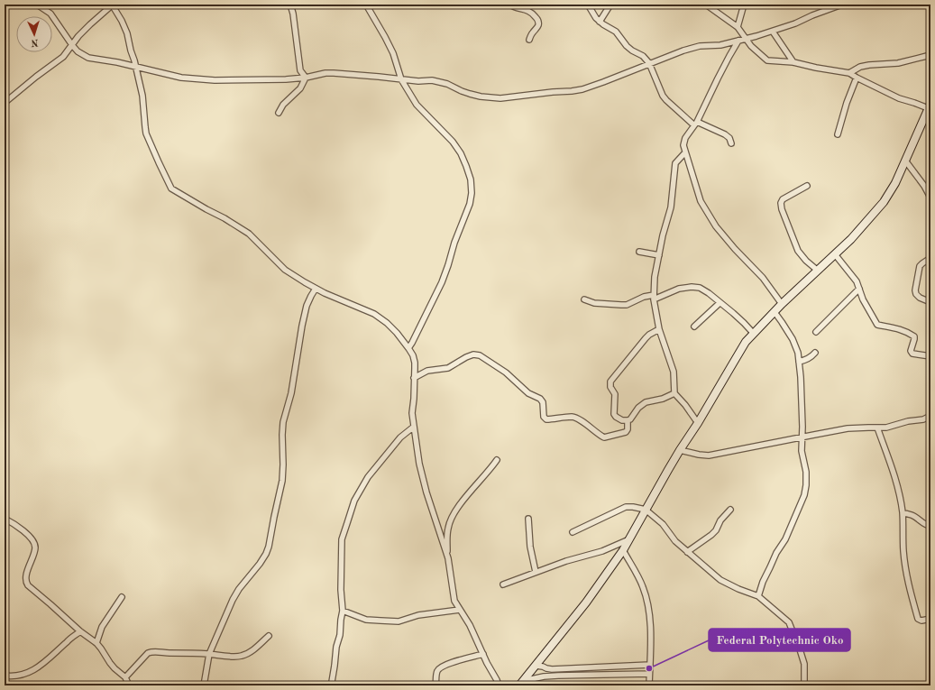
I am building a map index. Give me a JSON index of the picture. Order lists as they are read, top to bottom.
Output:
{
  "places": ["Federal Polytechnic Oko"],
  "north": "bottom"
}
